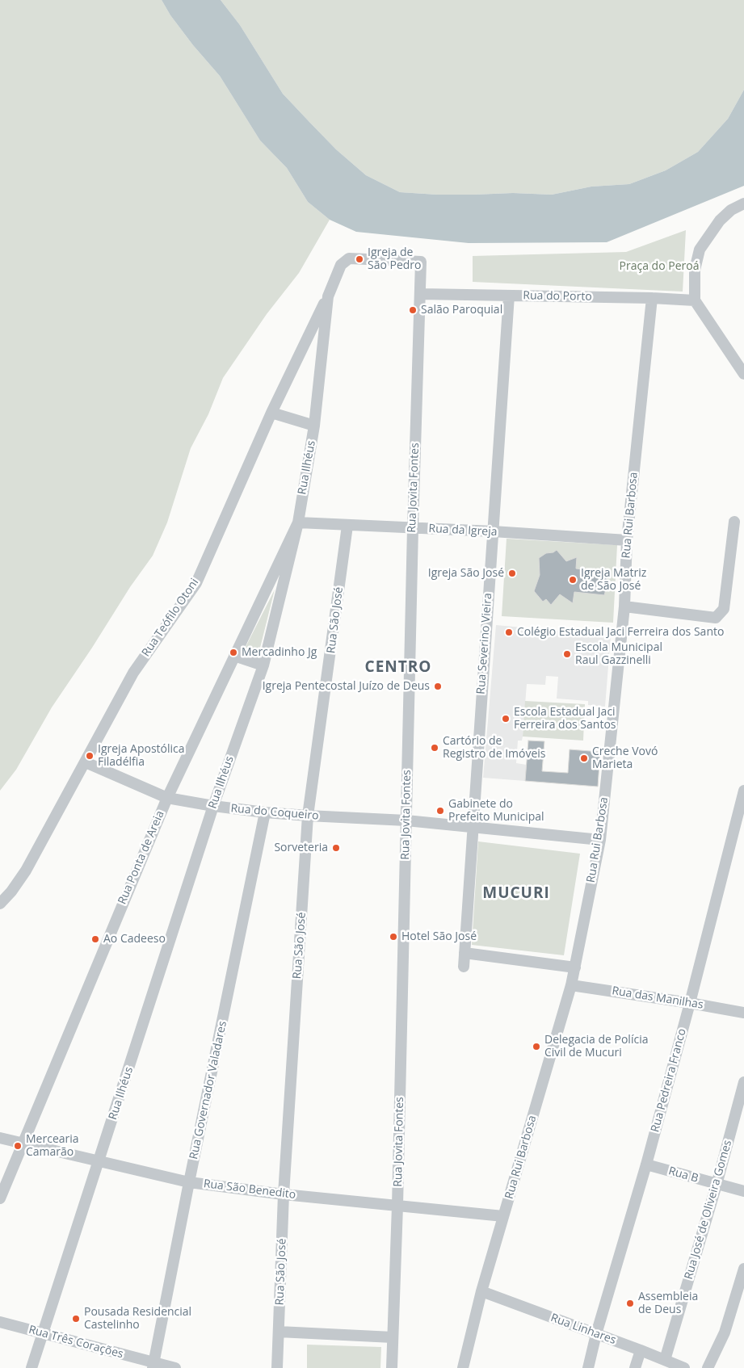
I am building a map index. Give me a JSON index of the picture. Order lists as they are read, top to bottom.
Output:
{
  "streets": {
    "street": [
      "Rua do Porto",
      "Rua Ilhéus",
      "Rua Jovita Fontes",
      "Rua Rui Barbosa",
      "Rua da Igreja",
      "Rua Teófilo Otoni",
      "Rua São José",
      "Rua Severino Vieira",
      "Rua do Coqueiro",
      "Rua Ponta de Areia",
      "Rua das Manilhas",
      "Rua Pedreira Franco",
      "Rua Governador Valadares",
      "Rua B",
      "Rua São Benedito",
      "Rua José de Oliveira Gomes",
      "Rua Linhares",
      "Rua Três Corações"
    ]
  },
  "crossings": [
    ["Rua do Porto", "Rua Jovita Fontes"],
    ["Rua do Porto", "Rua Rui Barbosa"],
    ["Rua do Porto", "Rua Severino Vieira"],
    ["Rua Ilhéus", "Rua Jovita Fontes"],
    ["Rua Ilhéus", "Rua da Igreja"],
    ["Rua Ilhéus", "Rua Teófilo Otoni"],
    ["Rua Ilhéus", "Rua do Coqueiro"],
    ["Rua Ilhéus", "Rua Ponta de Areia"],
    ["Rua Ilhéus", "Rua São Benedito"],
    ["Rua Ilhéus", "Rua Três Corações"],
    ["Rua Jovita Fontes", "Rua da Igreja"],
    ["Rua Jovita Fontes", "Rua do Coqueiro"],
    ["Rua Jovita Fontes", "Rua São Benedito"],
    ["Rua Rui Barbosa", "Rua da Igreja"],
    ["Rua Rui Barbosa", "Rua do Coqueiro"],
    ["Rua Rui Barbosa", "Rua das Manilhas"],
    ["Rua Rui Barbosa", "Rua São Benedito"],
    ["Rua Rui Barbosa", "Rua Linhares"],
    ["Rua da Igreja", "Rua São José"],
    ["Rua da Igreja", "Rua Severino Vieira"],
    ["Rua da Igreja", "Rua Ponta de Areia"],
    ["Rua Teófilo Otoni", "Rua do Coqueiro"],
    ["Rua São José", "Rua do Coqueiro"],
    ["Rua São José", "Rua São Benedito"],
    ["Rua Severino Vieira", "Rua do Coqueiro"],
    ["Rua do Coqueiro", "Rua Ponta de Areia"],
    ["Rua do Coqueiro", "Rua Governador Valadares"],
    ["Rua Ponta de Areia", "Rua São Benedito"],
    ["Rua das Manilhas", "Rua Pedreira Franco"],
    ["Rua Pedreira Franco", "Rua B"],
    ["Rua Pedreira Franco", "Rua Linhares"],
    ["Rua Governador Valadares", "Rua São Benedito"],
    ["Rua Governador Valadares", "Rua Três Corações"],
    ["Rua B", "Rua José de Oliveira Gomes"],
    ["Rua José de Oliveira Gomes", "Rua Linhares"]
  ],
  "districts": ["CENTRO", "MUCURI"],
  "parks": ["Praça do Peroá"],
  "places": [
    "Igreja de São Pedro",
    "Salão Paroquial",
    "Igreja São José",
    "Igreja Matriz de São José",
    "Colégio Estadual Jaci Ferreira dos Santo",
    "Mercadinho Jg",
    "Escola Municipal Raul Gazzinelli",
    "Igreja Pentecostal Juízo de Deus",
    "Escola Estadual Jaci Ferreira dos Santos",
    "Cartório de Registro de Imóveis",
    "Igreja Apostólica Filadélfia",
    "Creche Vovó Marieta",
    "Gabinete do Prefeito Municipal",
    "Sorveteria",
    "Hotel São José",
    "Ao Cadeeso",
    "Delegacia de Polícia Civil de Mucuri",
    "Mercearia Camarão",
    "Assembleia de Deus",
    "Pousada Residencial Castelinho"
  ]
}
